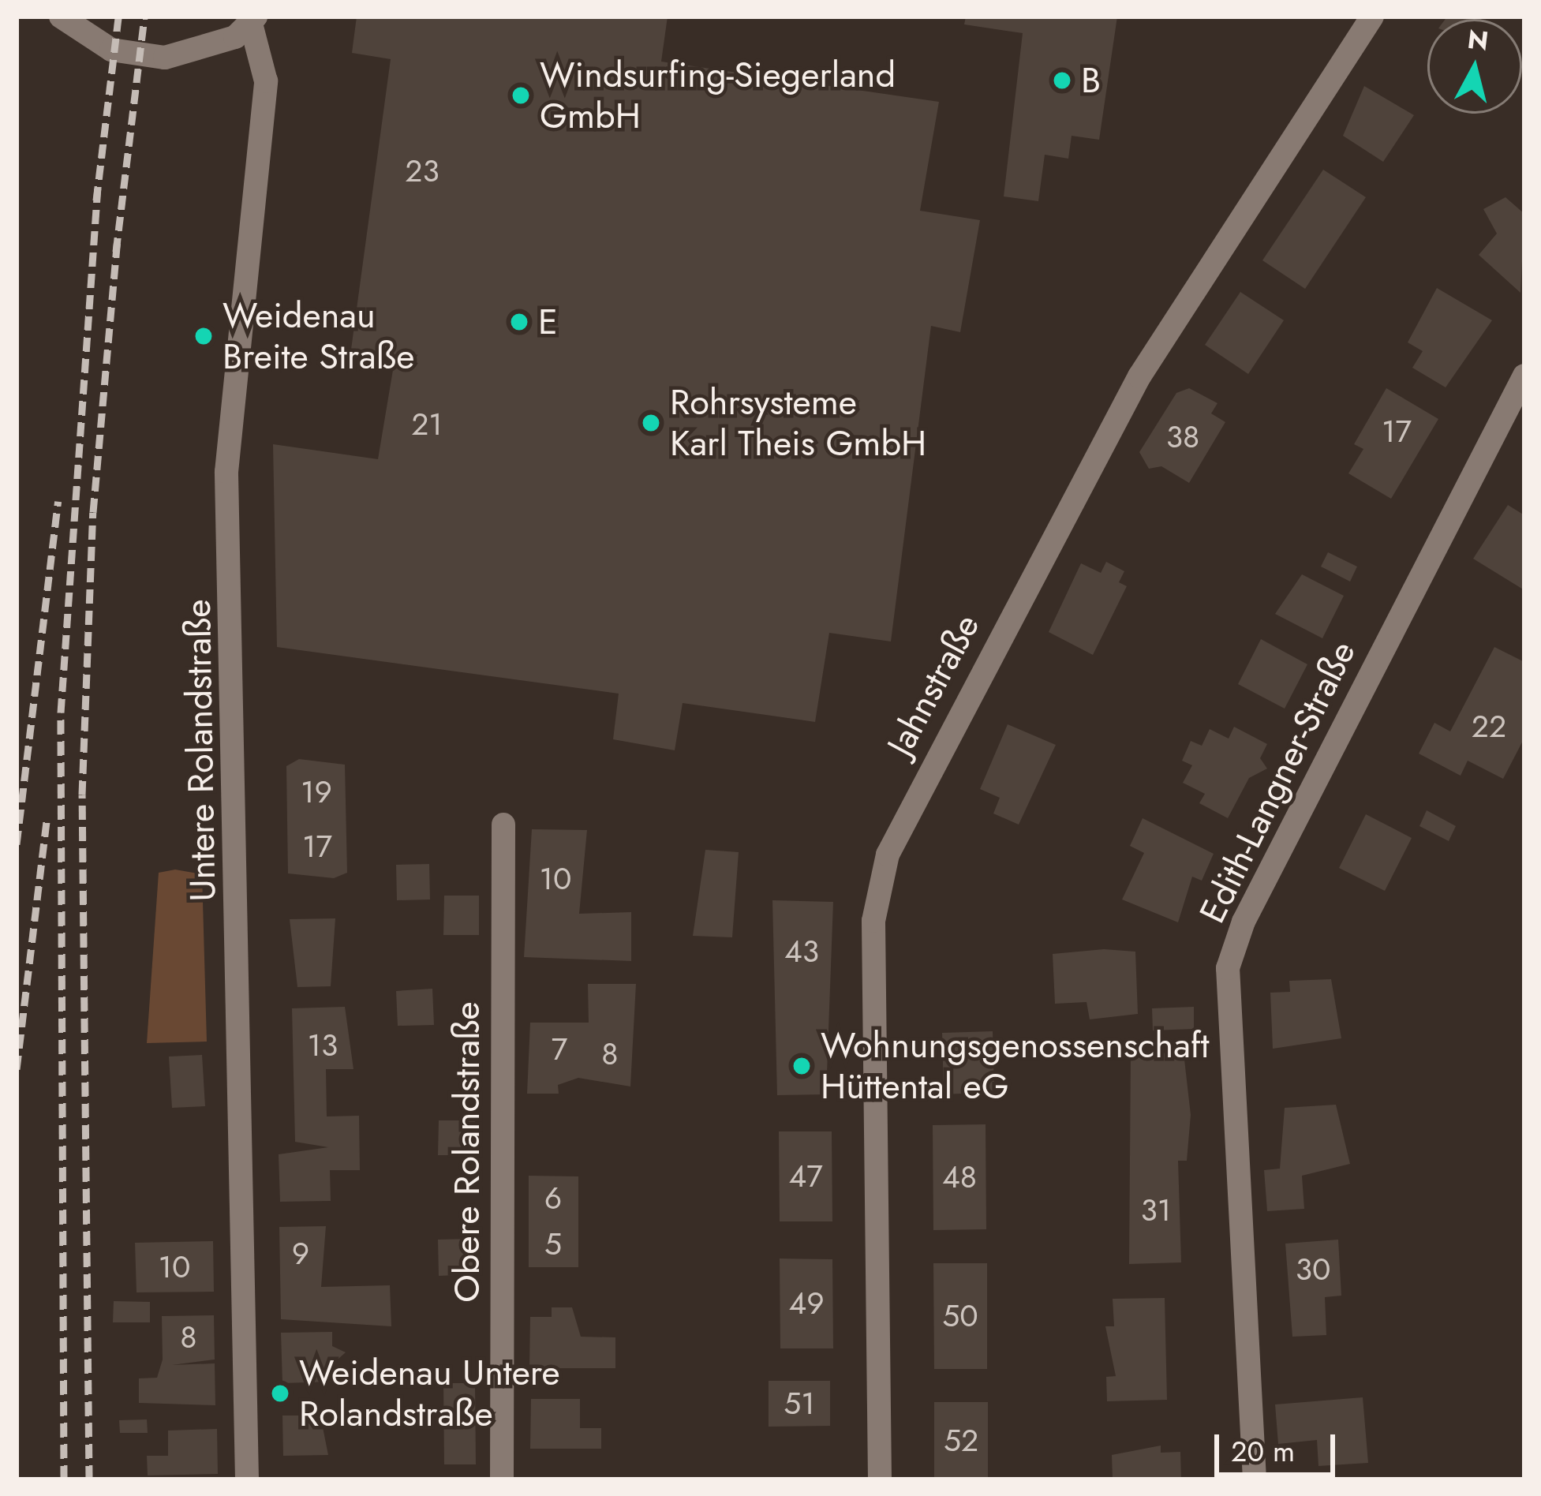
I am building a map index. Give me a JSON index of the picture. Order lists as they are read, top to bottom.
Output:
{
  "streets": {
    "street": [
      "Jahnstraße",
      "Untere Rolandstraße",
      "Edith-Langner-Straße",
      "Obere Rolandstraße"
    ]
  },
  "places": [
    "B",
    "Windsurfing-Siegerland GmbH",
    "E",
    "Weidenau Breite Straße",
    "Rohrsysteme Karl Theis GmbH",
    "Wohnungsgenossenschaft Hüttental eG",
    "Weidenau Untere Rolandstraße"
  ],
  "house_numbers": [
    "23",
    "21",
    "17",
    "38",
    "22",
    "19",
    "17",
    "10",
    "43",
    "13",
    "7",
    "8",
    "47",
    "48",
    "6",
    "31",
    "5",
    "9",
    "10",
    "30",
    "49",
    "50",
    "8",
    "51",
    "52"
  ],
  "scale_bar": "20 m",
  "north": "top"
}
